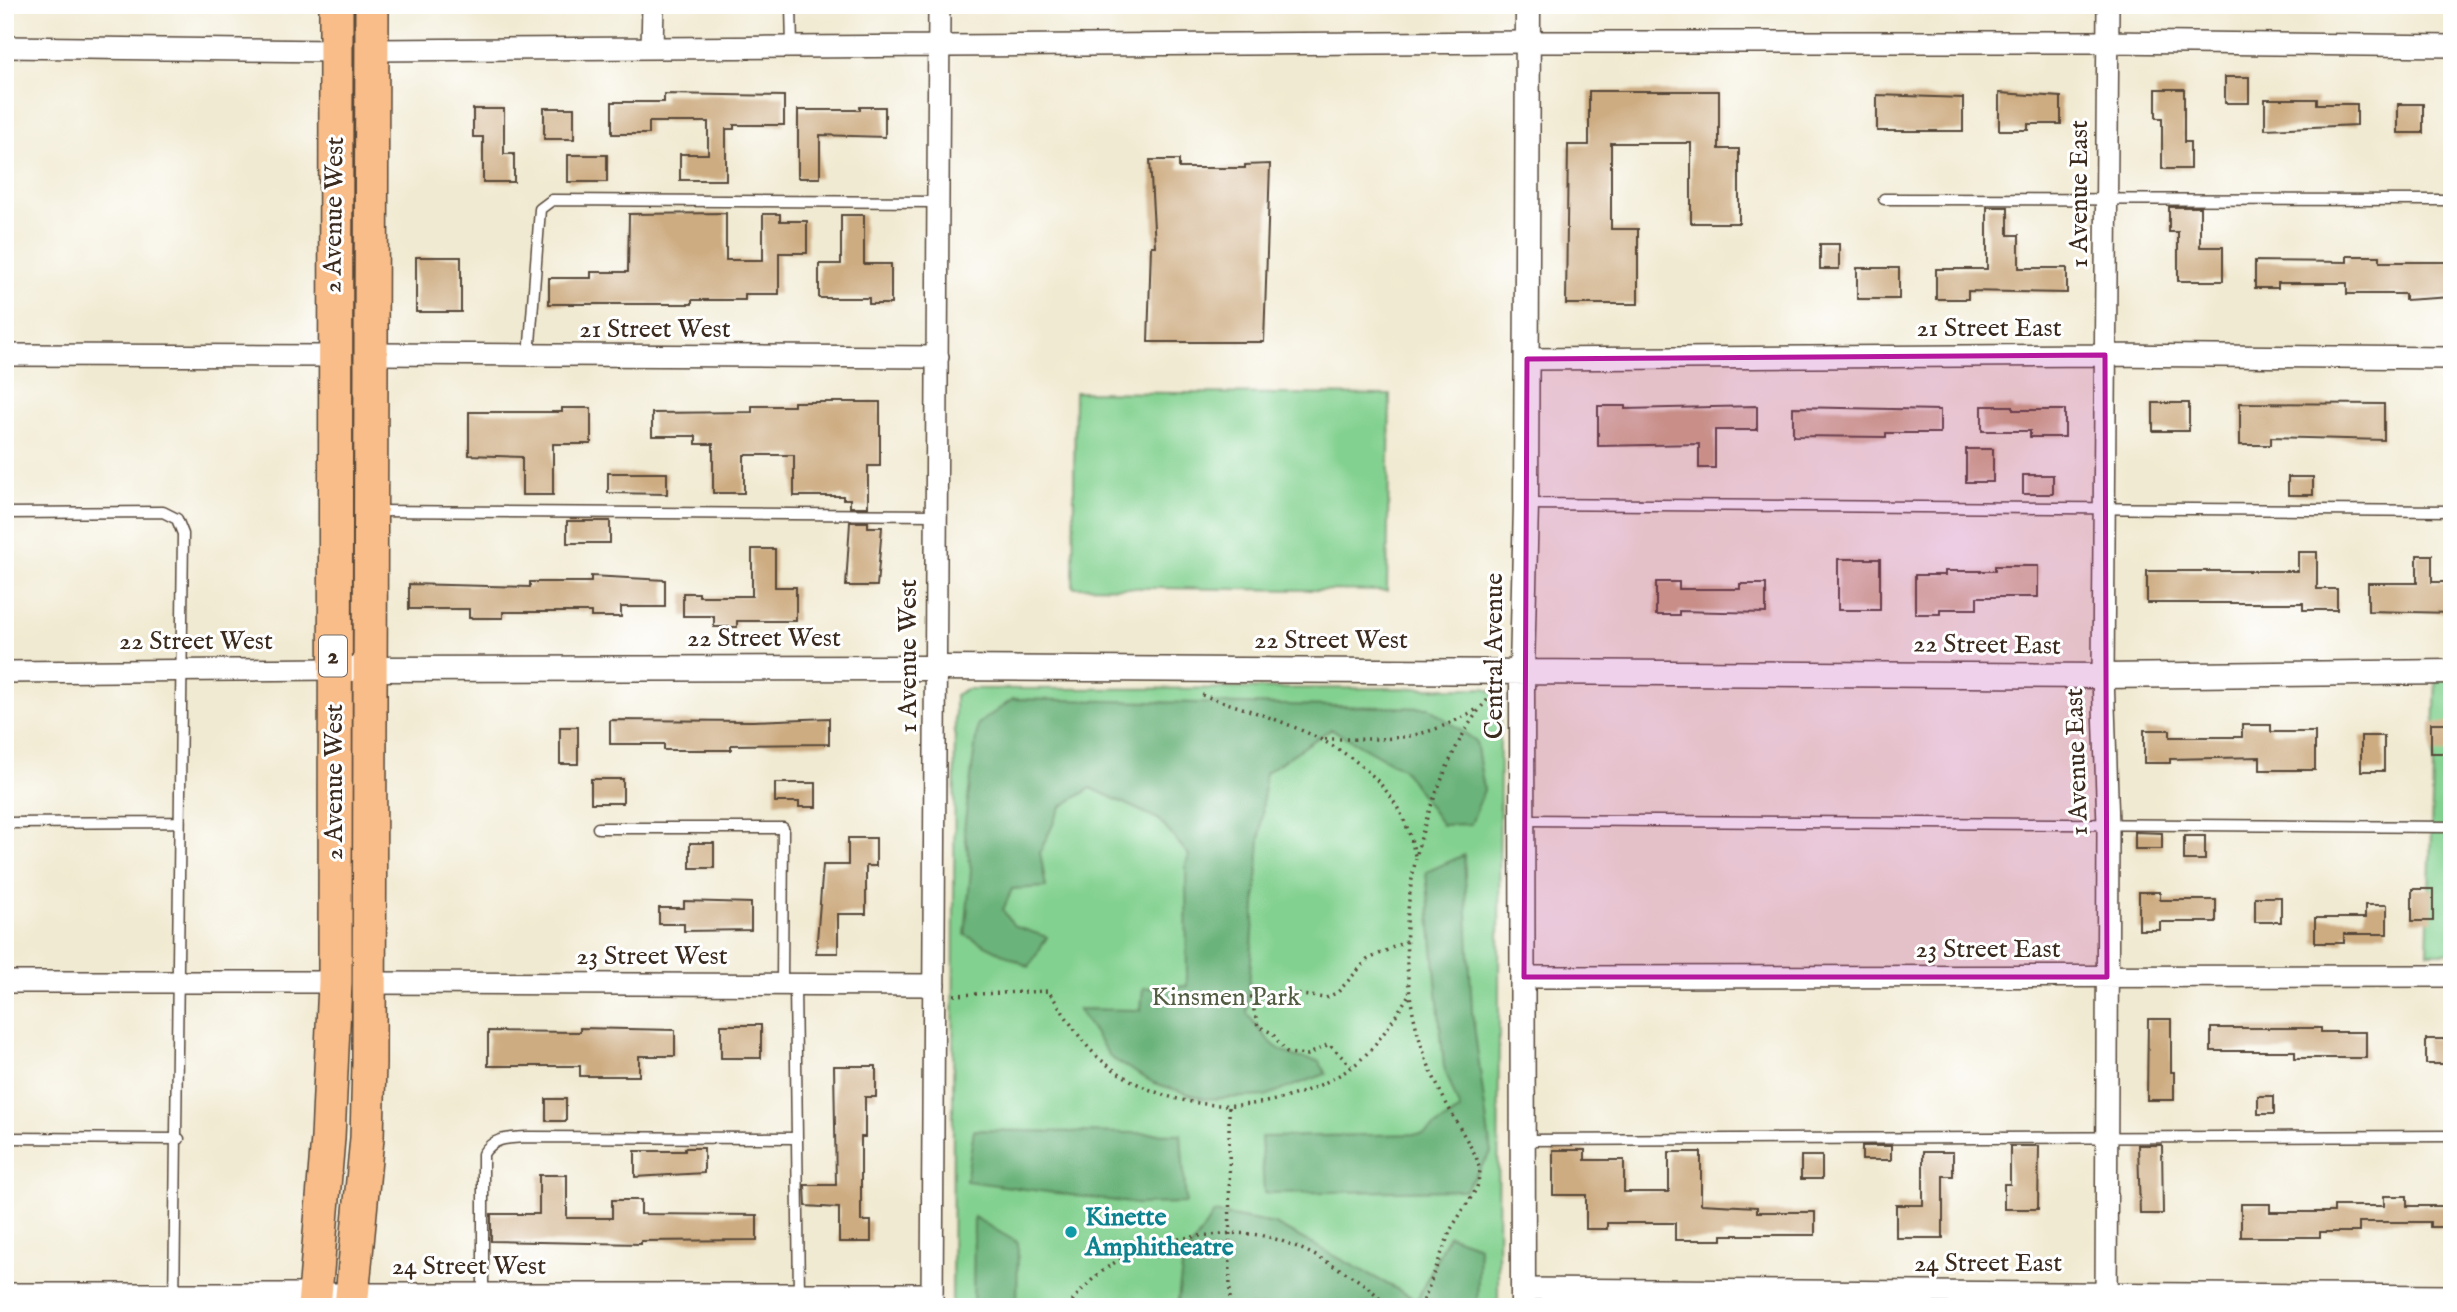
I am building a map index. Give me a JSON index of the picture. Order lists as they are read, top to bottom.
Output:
{
  "streets": {
    "highway": ["2 Avenue West", "2"],
    "street": [
      "1 Avenue East",
      "21 Street East",
      "21 Street West",
      "22 Street West",
      "22 Street East",
      "1 Avenue West",
      "Central Avenue",
      "23 Street East",
      "23 Street West",
      "24 Street East",
      "24 Street West"
    ]
  },
  "crossings": [
    ["1 Avenue East", "21 Street East"],
    ["1 Avenue East", "22 Street East"],
    ["1 Avenue East", "23 Street East"],
    ["1 Avenue East", "24 Street East"],
    ["2 Avenue West", "21 Street West"],
    ["2 Avenue West", "22 Street West"],
    ["2 Avenue West", "23 Street West"],
    ["2 Avenue West", "24 Street West"],
    ["21 Street East", "Central Avenue"],
    ["21 Street West", "1 Avenue West"],
    ["22 Street West", "22 Street East"],
    ["22 Street West", "1 Avenue West"],
    ["22 Street West", "Central Avenue"],
    ["22 Street East", "Central Avenue"],
    ["1 Avenue West", "23 Street West"],
    ["1 Avenue West", "24 Street West"],
    ["Central Avenue", "23 Street East"],
    ["Central Avenue", "24 Street East"]
  ],
  "parks": ["Kinsmen Park"],
  "places": ["Kinette Amphitheatre"]
}
